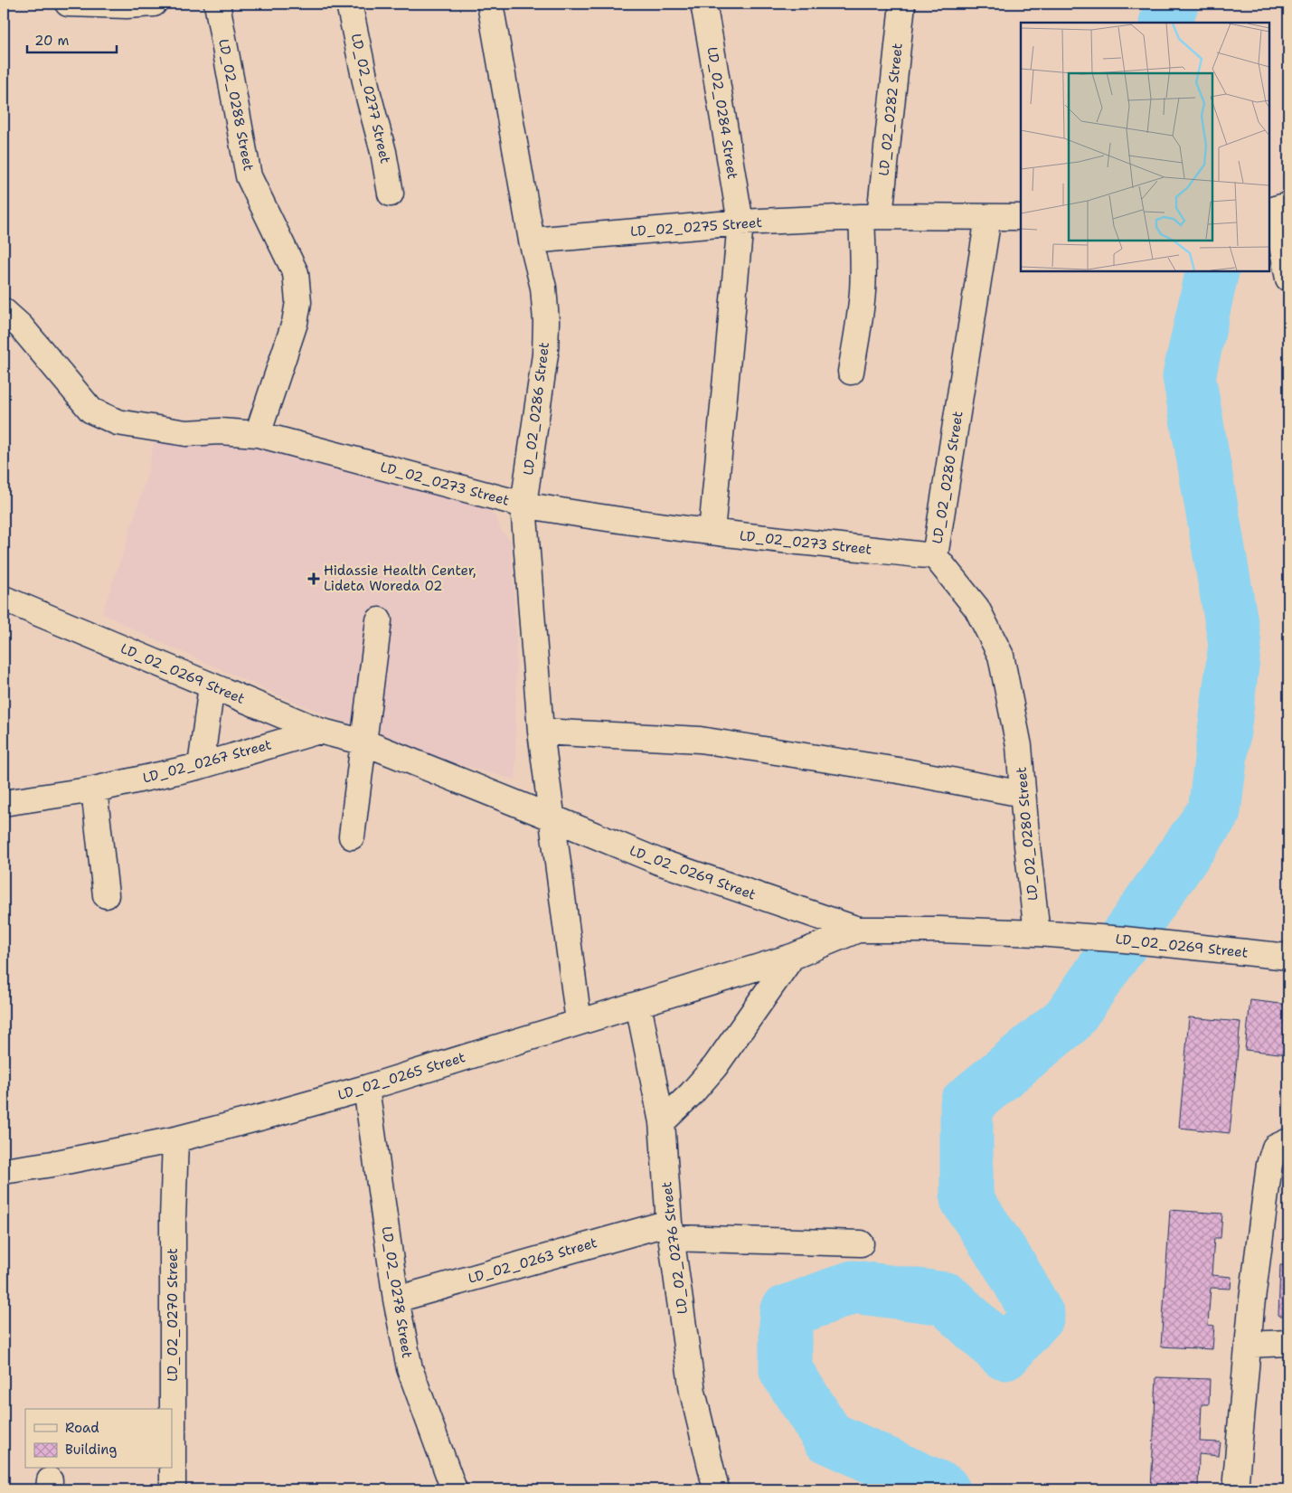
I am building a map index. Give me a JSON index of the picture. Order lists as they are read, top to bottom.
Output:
{
  "streets": {
    "street": [
      "LD_02_0277 Street",
      "LD_02_0288 Street",
      "LD_02_0282 Street",
      "LD_02_0284 Street",
      "LD_02_0275 Street",
      "LD_02_0286 Street",
      "LD_02_0280 Street",
      "LD_02_0273 Street",
      "LD_02_0269 Street",
      "LD_02_0267 Street",
      "LD_02_0265 Street",
      "LD_02_0276 Street",
      "LD_02_0263 Street",
      "LD_02_0278 Street",
      "LD_02_0270 Street"
    ]
  },
  "crossings": [
    ["LD_02_0288 Street", "LD_02_0273 Street"],
    ["LD_02_0282 Street", "LD_02_0275 Street"],
    ["LD_02_0284 Street", "LD_02_0275 Street"],
    ["LD_02_0284 Street", "LD_02_0273 Street"],
    ["LD_02_0275 Street", "LD_02_0286 Street"],
    ["LD_02_0275 Street", "LD_02_0280 Street"],
    ["LD_02_0286 Street", "LD_02_0273 Street"],
    ["LD_02_0286 Street", "LD_02_0269 Street"],
    ["LD_02_0286 Street", "LD_02_0265 Street"],
    ["LD_02_0280 Street", "LD_02_0273 Street"],
    ["LD_02_0280 Street", "LD_02_0269 Street"],
    ["LD_02_0269 Street", "LD_02_0267 Street"],
    ["LD_02_0269 Street", "LD_02_0265 Street"],
    ["LD_02_0265 Street", "LD_02_0276 Street"],
    ["LD_02_0265 Street", "LD_02_0278 Street"],
    ["LD_02_0265 Street", "LD_02_0270 Street"],
    ["LD_02_0276 Street", "LD_02_0263 Street"],
    ["LD_02_0263 Street", "LD_02_0278 Street"]
  ],
  "places": {
    "health": ["Hidassie Health Center, Lideta Woreda 02"]
  },
  "legend": ["Road", "Building"],
  "scale_bar": "20 m"
}
